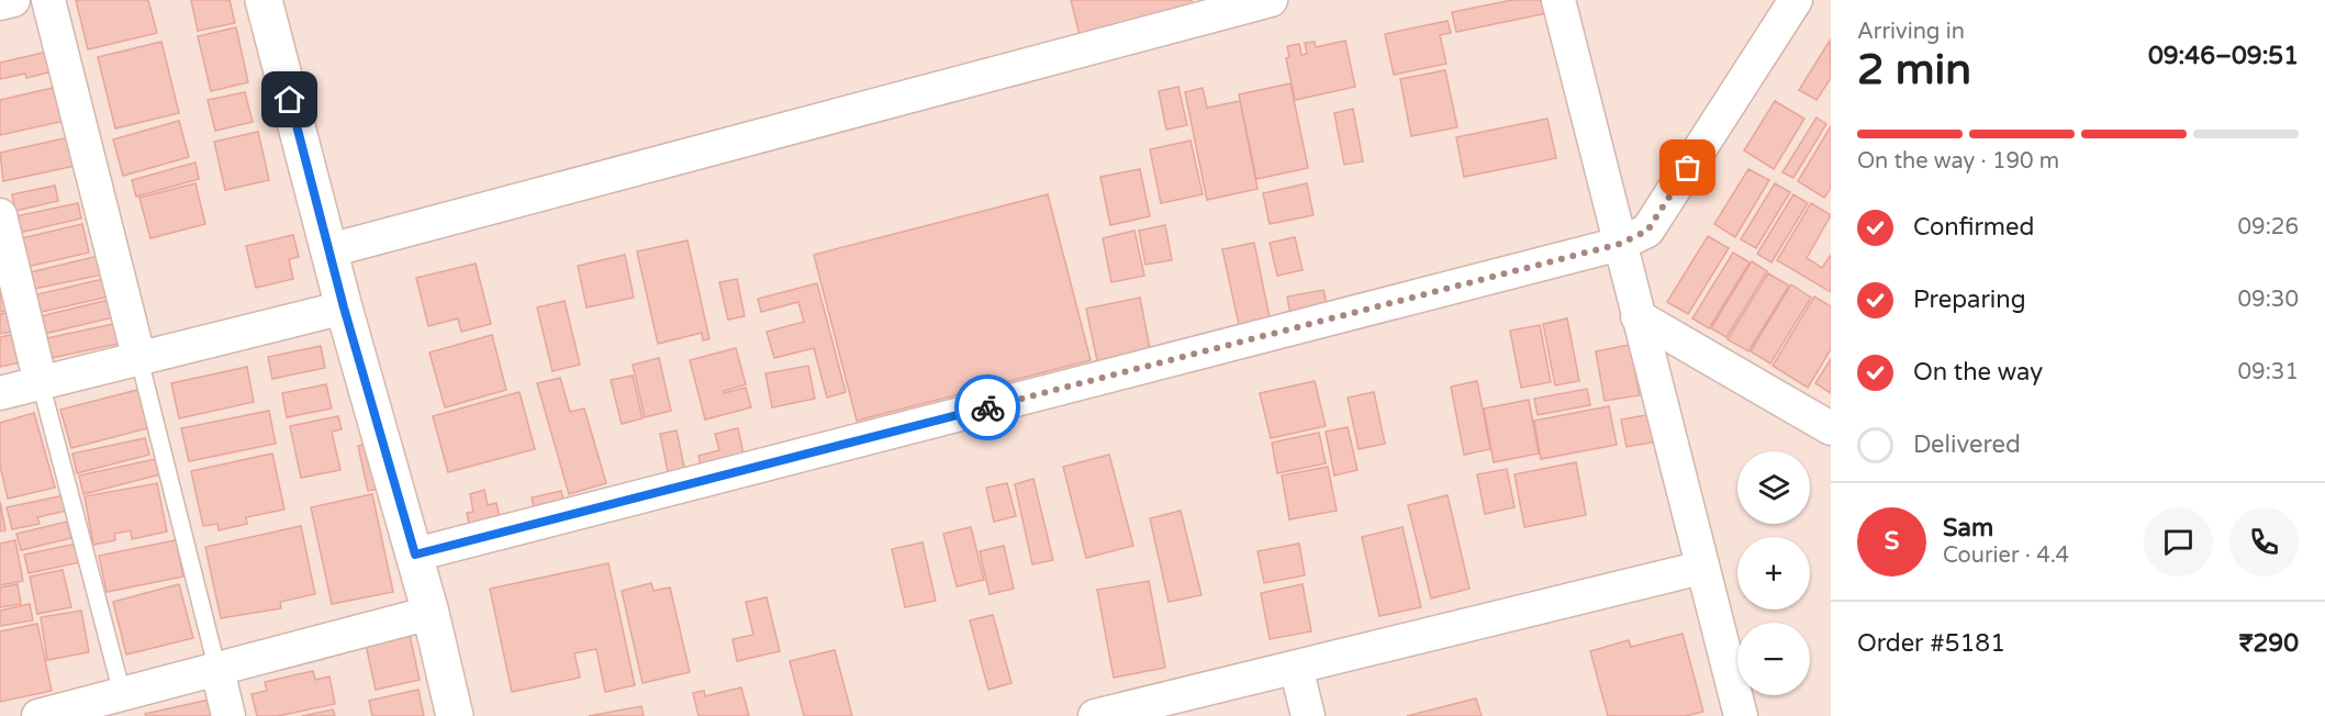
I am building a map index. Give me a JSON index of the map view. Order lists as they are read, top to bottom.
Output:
{
  "page": {
    "heading": ["2 min", "Arriving in", "09:46–09:51"],
    "panel": [
      "Sam",
      "Courier · 4.4",
      "Order #5181",
      "₹290"
    ],
    "bar": "On the way · 190 m",
    "list": [
      ["Confirmed", "09:26"],
      ["Preparing", "09:30"],
      ["On the way", "09:31"],
      "Delivered"
    ],
    "map_buttons": ["+", "−"],
    "round": "S"
  }
}
